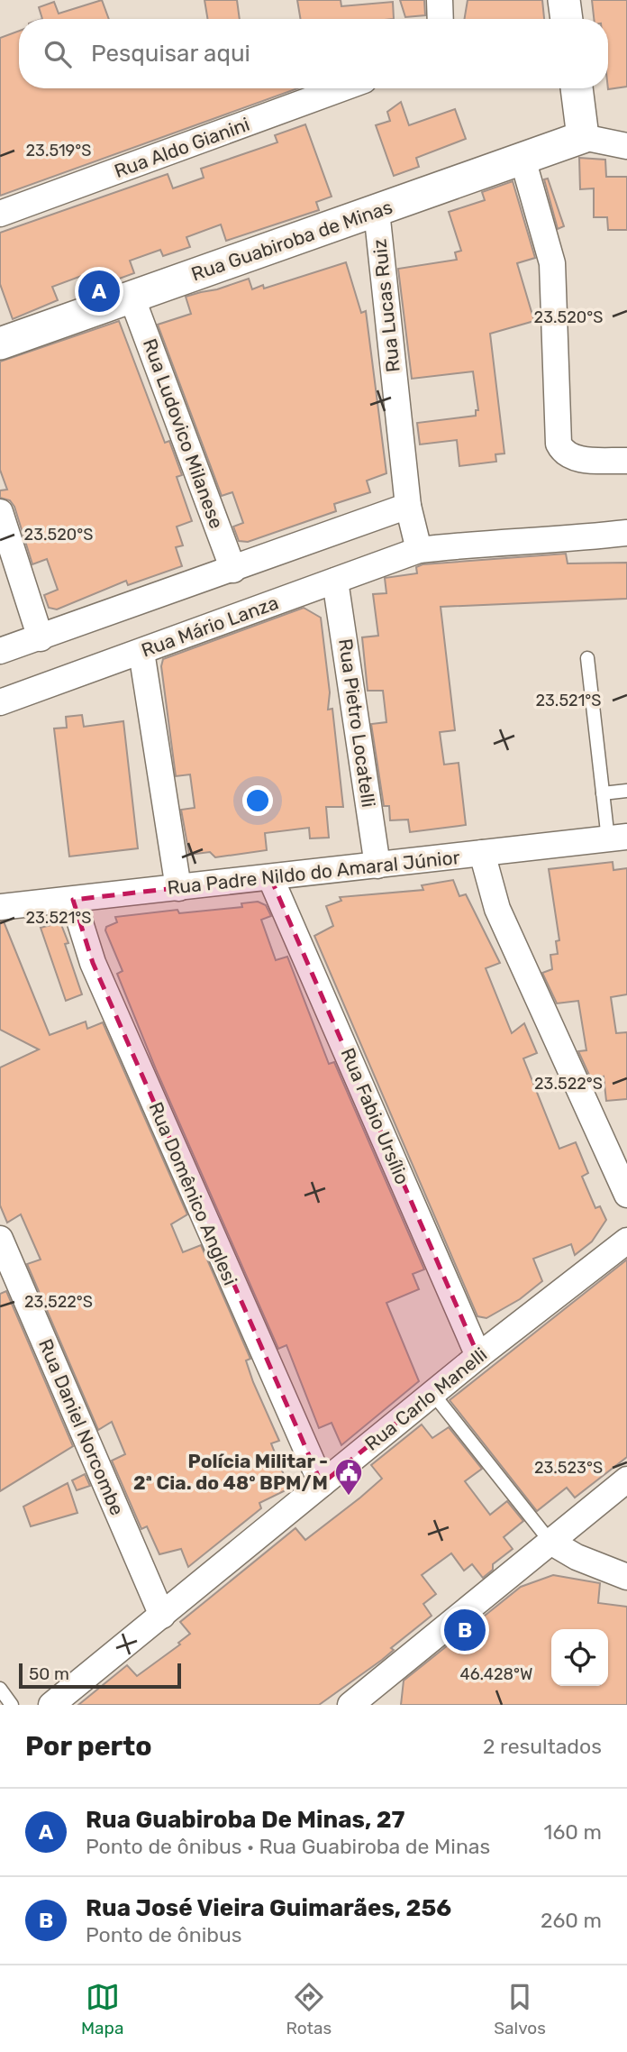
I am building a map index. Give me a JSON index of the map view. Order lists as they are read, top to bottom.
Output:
{
  "streets": {
    "street": [
      "Rua Aldo Gianini",
      "Rua Guabiroba de Minas",
      "Rua Lucas Ruiz",
      "Rua Ludovico Milanese",
      "Rua Mário Lanza",
      "Rua Pietro Locatelli",
      "Rua Padre Nildo do Amaral Júnior",
      "Rua Fabio Ursílio",
      "Rua Domênico Anglesi",
      "Rua Carlo Manelli",
      "Rua Daniel Norcombe"
    ]
  },
  "crossings": [
    ["Rua Guabiroba de Minas", "Rua Lucas Ruiz"],
    ["Rua Guabiroba de Minas", "Rua Ludovico Milanese"],
    ["Rua Lucas Ruiz", "Rua Mário Lanza"],
    ["Rua Mário Lanza", "Rua Pietro Locatelli"],
    ["Rua Pietro Locatelli", "Rua Padre Nildo do Amaral Júnior"],
    ["Rua Padre Nildo do Amaral Júnior", "Rua Fabio Ursílio"],
    ["Rua Padre Nildo do Amaral Júnior", "Rua Domênico Anglesi"],
    ["Rua Fabio Ursílio", "Rua Carlo Manelli"],
    ["Rua Domênico Anglesi", "Rua Carlo Manelli"],
    ["Rua Carlo Manelli", "Rua Daniel Norcombe"]
  ],
  "places": {
    "public building": ["Polícia Militar - 2ª Cia. do 48º BPM/M"]
  },
  "scale_bar": "50 m",
  "page": {
    "search": "Pesquisar aqui",
    "pins": ["A", "B"],
    "scale": "50 m",
    "heading": ["Por perto", "2 resultados"],
    "list": [
      {
        "mark": "A",
        "name": "Rua Guabiroba De Minas, 27",
        "note": "Ponto de ônibus · Rua Guabiroba de Minas",
        "value": "160 m"
      },
      {
        "mark": "B",
        "name": "Rua José Vieira Guimarães, 256",
        "note": "Ponto de ônibus",
        "value": "260 m"
      }
    ],
    "nav": ["Mapa", "Rotas", "Salvos"]
  },
  "coordinates": [
    "23.519°S",
    "23.520°S",
    "23.521°S",
    "23.522°S",
    "23.523°S",
    "46.428°W"
  ]
}
